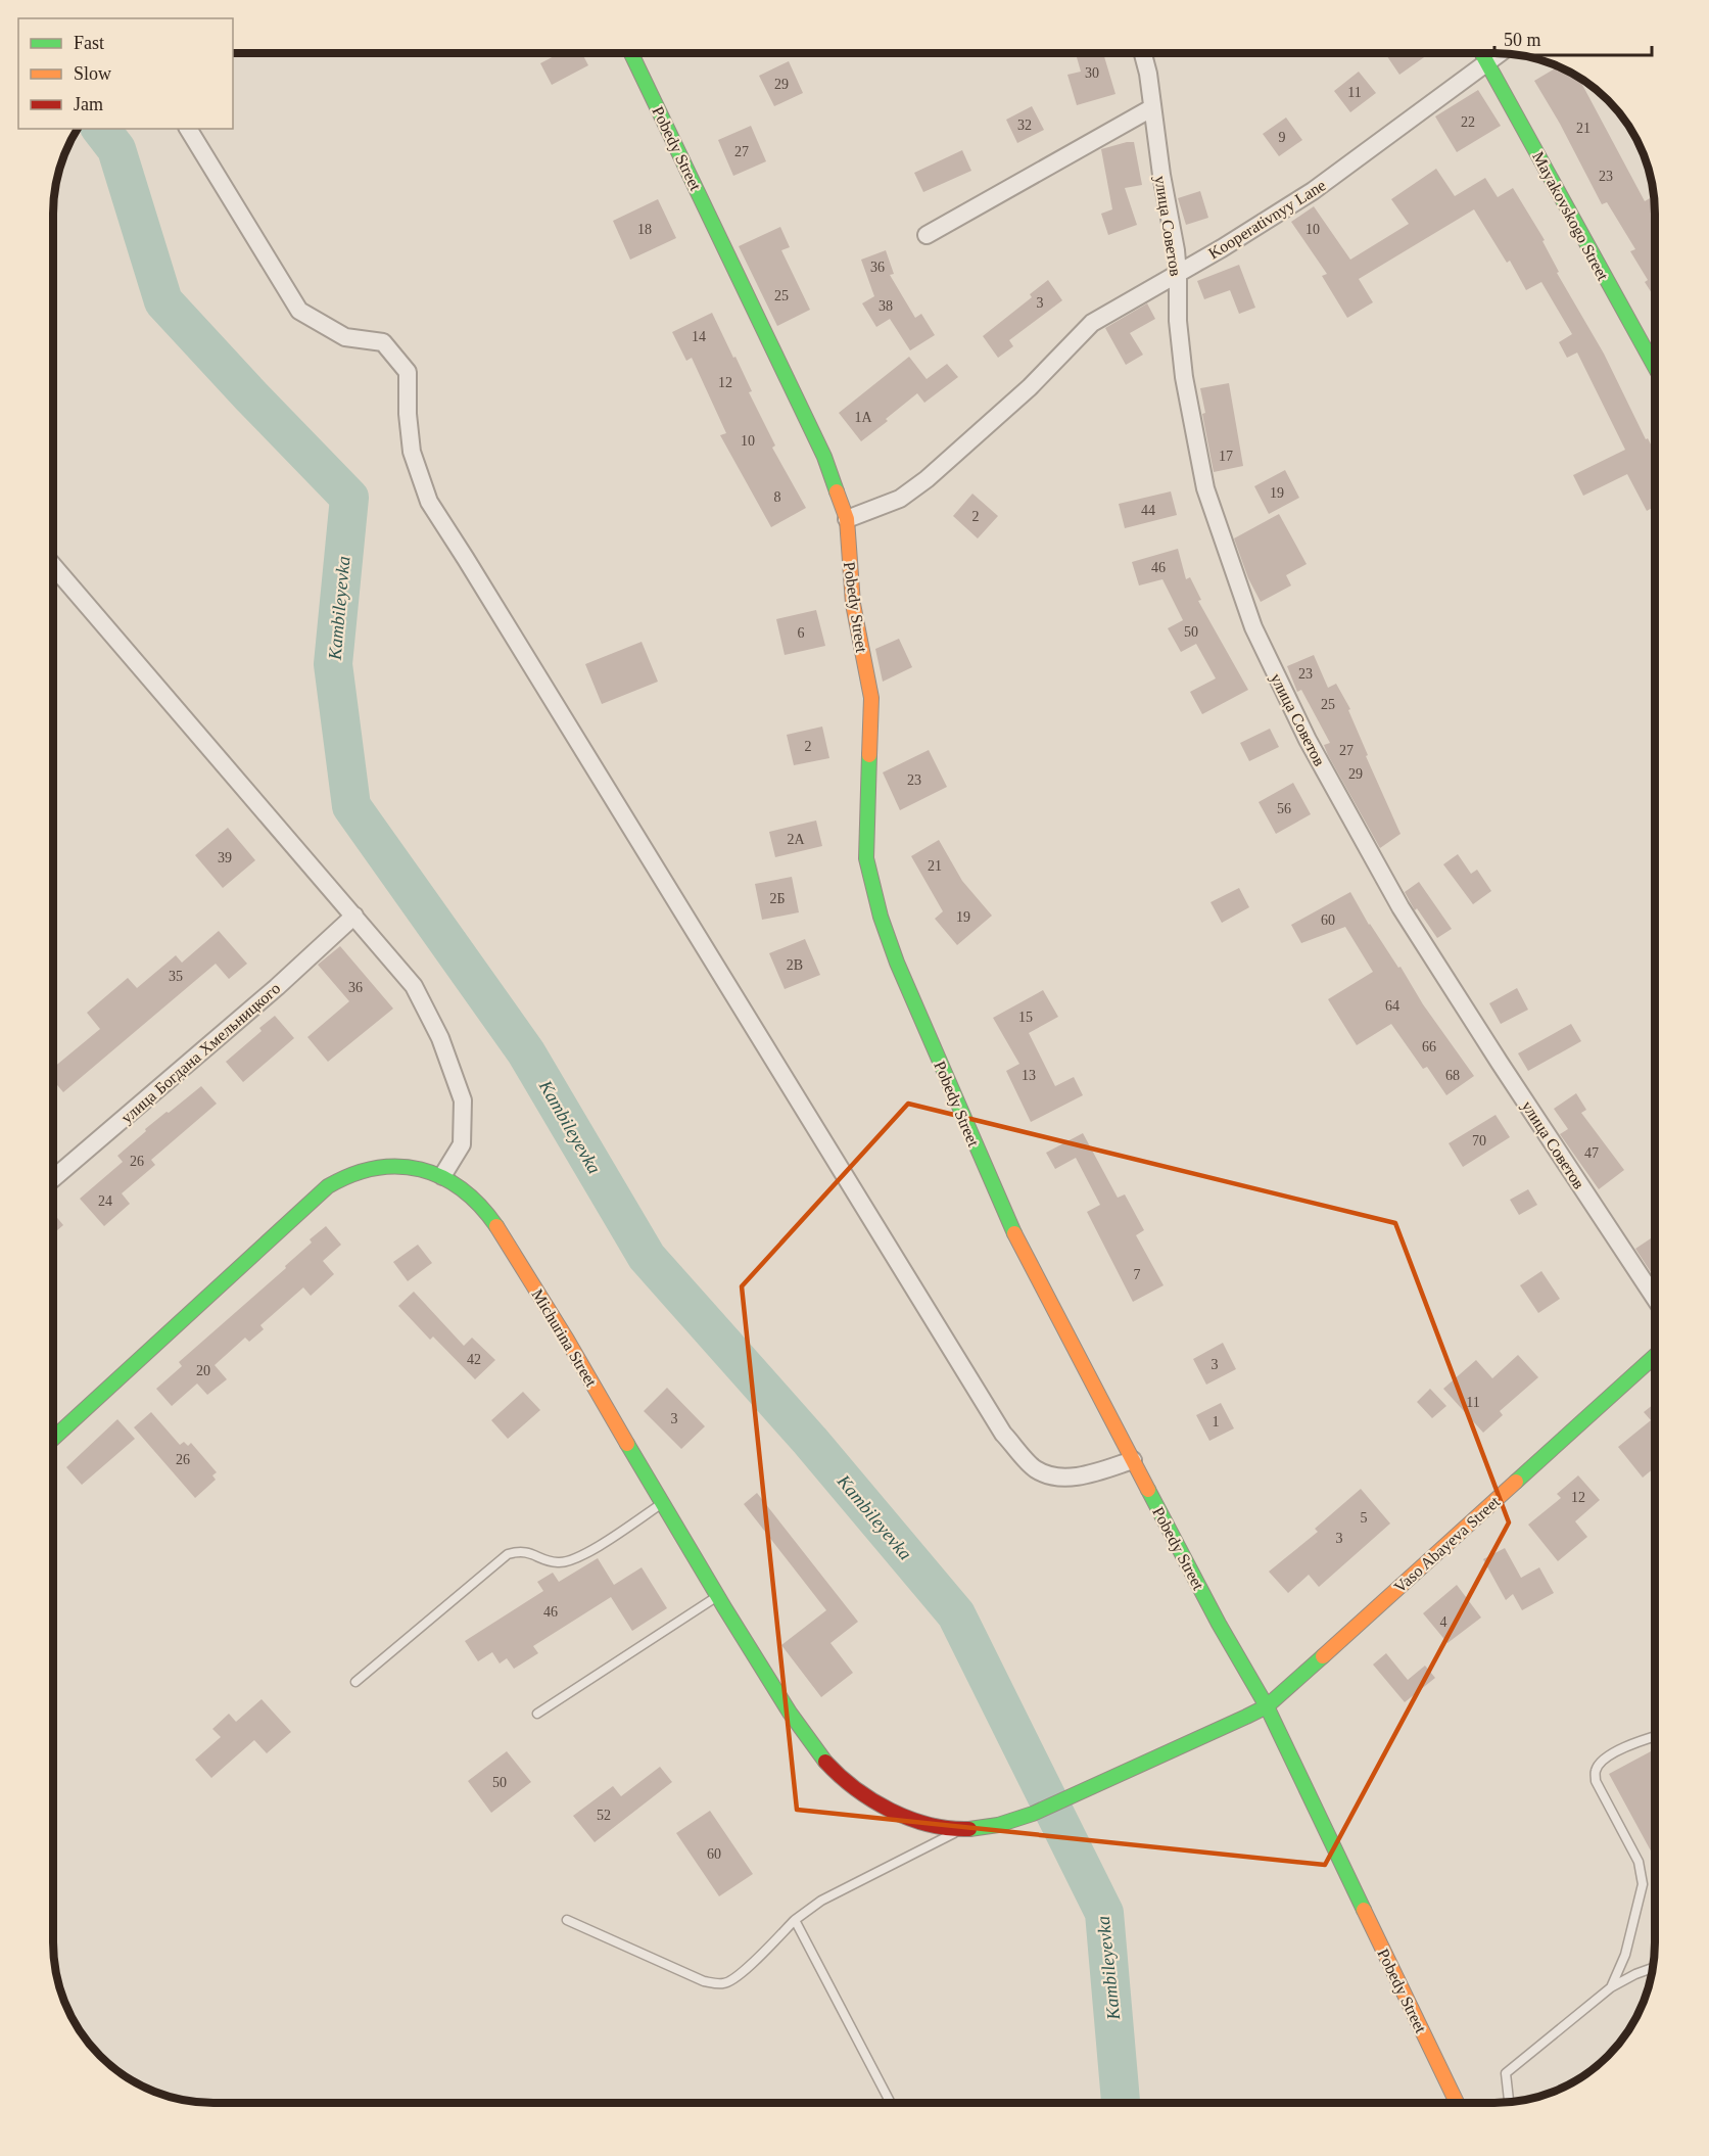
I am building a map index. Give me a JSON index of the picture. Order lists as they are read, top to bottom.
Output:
{
  "streets": {
    "street": [
      "Pobedy Street",
      "Mayakovskogo Street",
      "Kooperativnyy Lane",
      "улица Советов",
      "улица Богдана Хмельницкого",
      "Michurina Street",
      "Vaso Abayeva Street"
    ]
  },
  "crossings": [
    ["Pobedy Street", "Kooperativnyy Lane"],
    ["Pobedy Street", "Vaso Abayeva Street"],
    ["Mayakovskogo Street", "Kooperativnyy Lane"],
    ["Kooperativnyy Lane", "улица Советов"],
    ["Michurina Street", "Vaso Abayeva Street"]
  ],
  "water": ["Kambileyevka"],
  "house_numbers": [
    "30",
    "29",
    "11",
    "22",
    "32",
    "21",
    "9",
    "27",
    "23",
    "18",
    "10",
    "36",
    "25",
    "3",
    "38",
    "14",
    "12",
    "1А",
    "10",
    "17",
    "19",
    "8",
    "44",
    "2",
    "46",
    "50",
    "6",
    "23",
    "25",
    "2",
    "27",
    "29",
    "23",
    "56",
    "2А",
    "39",
    "21",
    "2Б",
    "19",
    "60",
    "2В",
    "35",
    "36",
    "64",
    "15",
    "66",
    "13",
    "68",
    "70",
    "47",
    "26",
    "24",
    "7",
    "42",
    "3",
    "20",
    "11",
    "3",
    "1",
    "26",
    "12",
    "5",
    "3",
    "46",
    "4",
    "50",
    "52",
    "60"
  ],
  "legend": ["Fast", "Slow", "Jam"],
  "scale_bar": "50 m"
}
